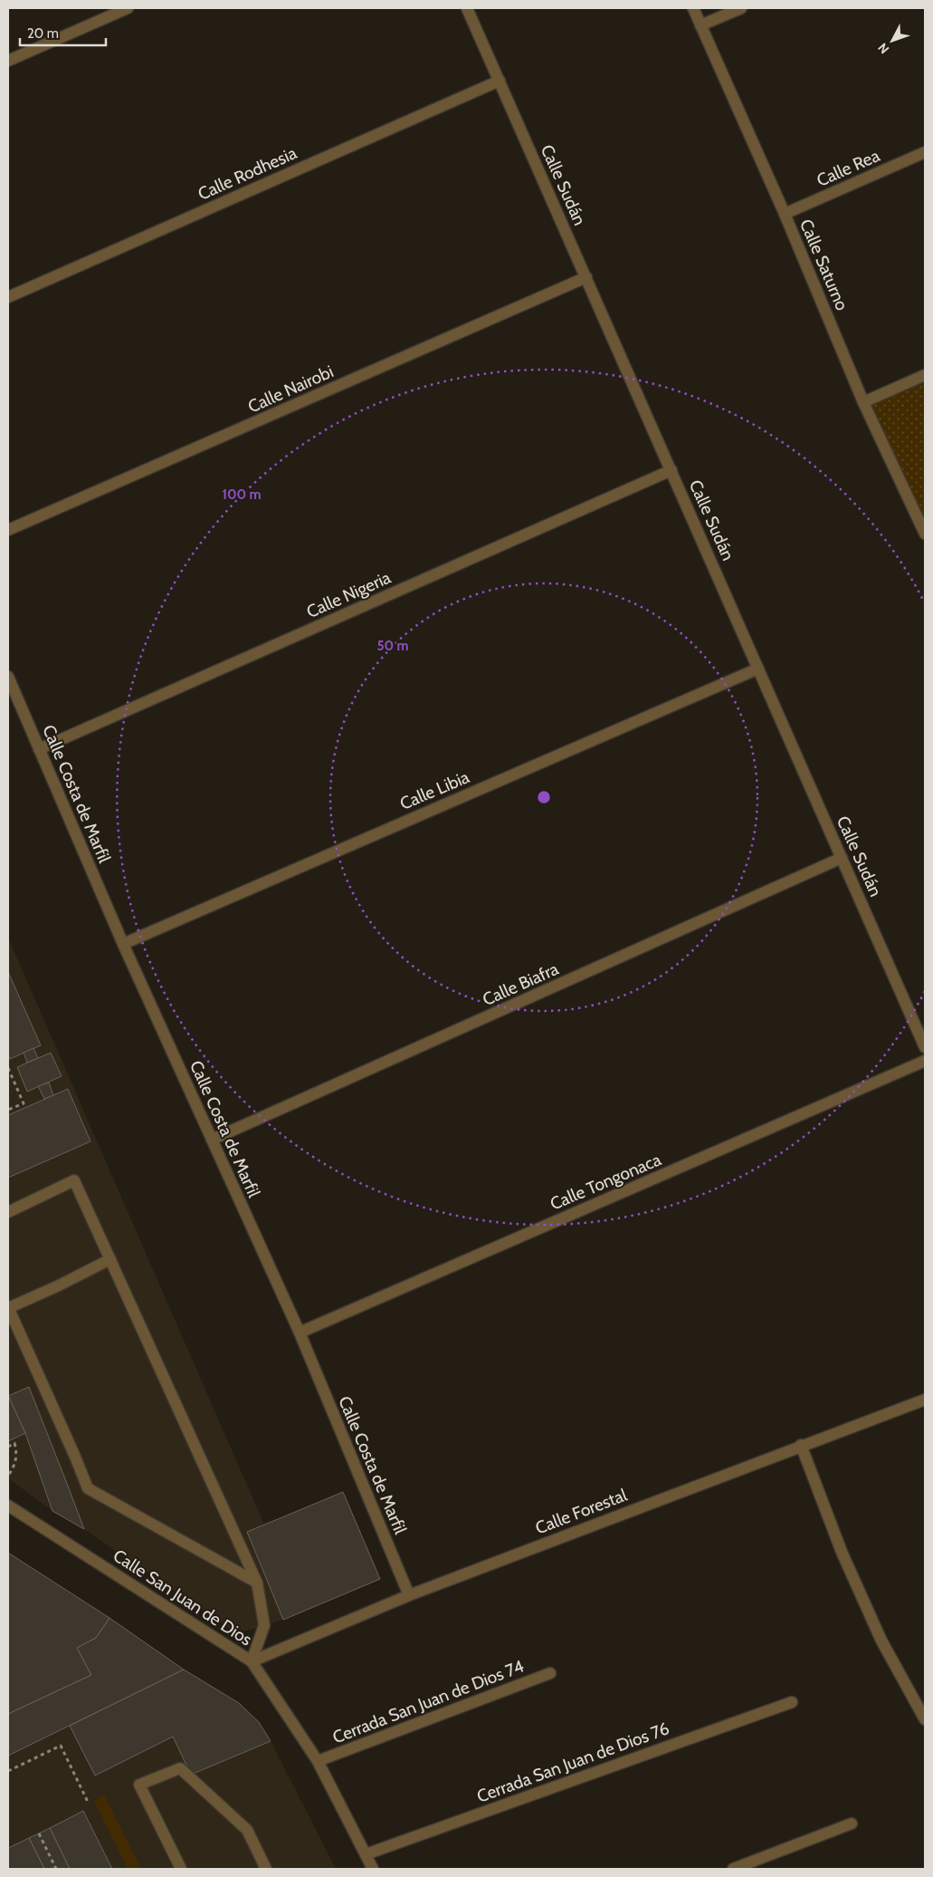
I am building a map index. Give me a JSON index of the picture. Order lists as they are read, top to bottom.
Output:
{
  "streets": {
    "street": [
      "Calle Rea",
      "Calle Rodhesia",
      "Calle Sudán",
      "Calle Saturno",
      "Calle Nairobi",
      "Calle Nigeria",
      "Calle Libia",
      "Calle Costa de Marfil",
      "Calle Biafra",
      "Calle Tongonaca",
      "Calle Forestal",
      "Calle San Juan de Dios",
      "Cerrada San Juan de Dios 74",
      "Cerrada San Juan de Dios 76"
    ]
  },
  "crossings": [
    ["Calle Rea", "Calle Saturno"],
    ["Calle Rodhesia", "Calle Sudán"],
    ["Calle Sudán", "Calle Nairobi"],
    ["Calle Sudán", "Calle Nigeria"],
    ["Calle Sudán", "Calle Libia"],
    ["Calle Sudán", "Calle Biafra"],
    ["Calle Nigeria", "Calle Costa de Marfil"],
    ["Calle Libia", "Calle Costa de Marfil"],
    ["Calle Costa de Marfil", "Calle Biafra"],
    ["Calle Costa de Marfil", "Calle Tongonaca"],
    ["Calle Costa de Marfil", "Calle Forestal"],
    ["Calle Forestal", "Calle San Juan de Dios"],
    ["Calle San Juan de Dios", "Cerrada San Juan de Dios 74"],
    ["Calle San Juan de Dios", "Cerrada San Juan de Dios 76"]
  ],
  "scale_bar": "20 m",
  "north": "bottom left",
  "rings": ["100 m", "50 m"]
}
